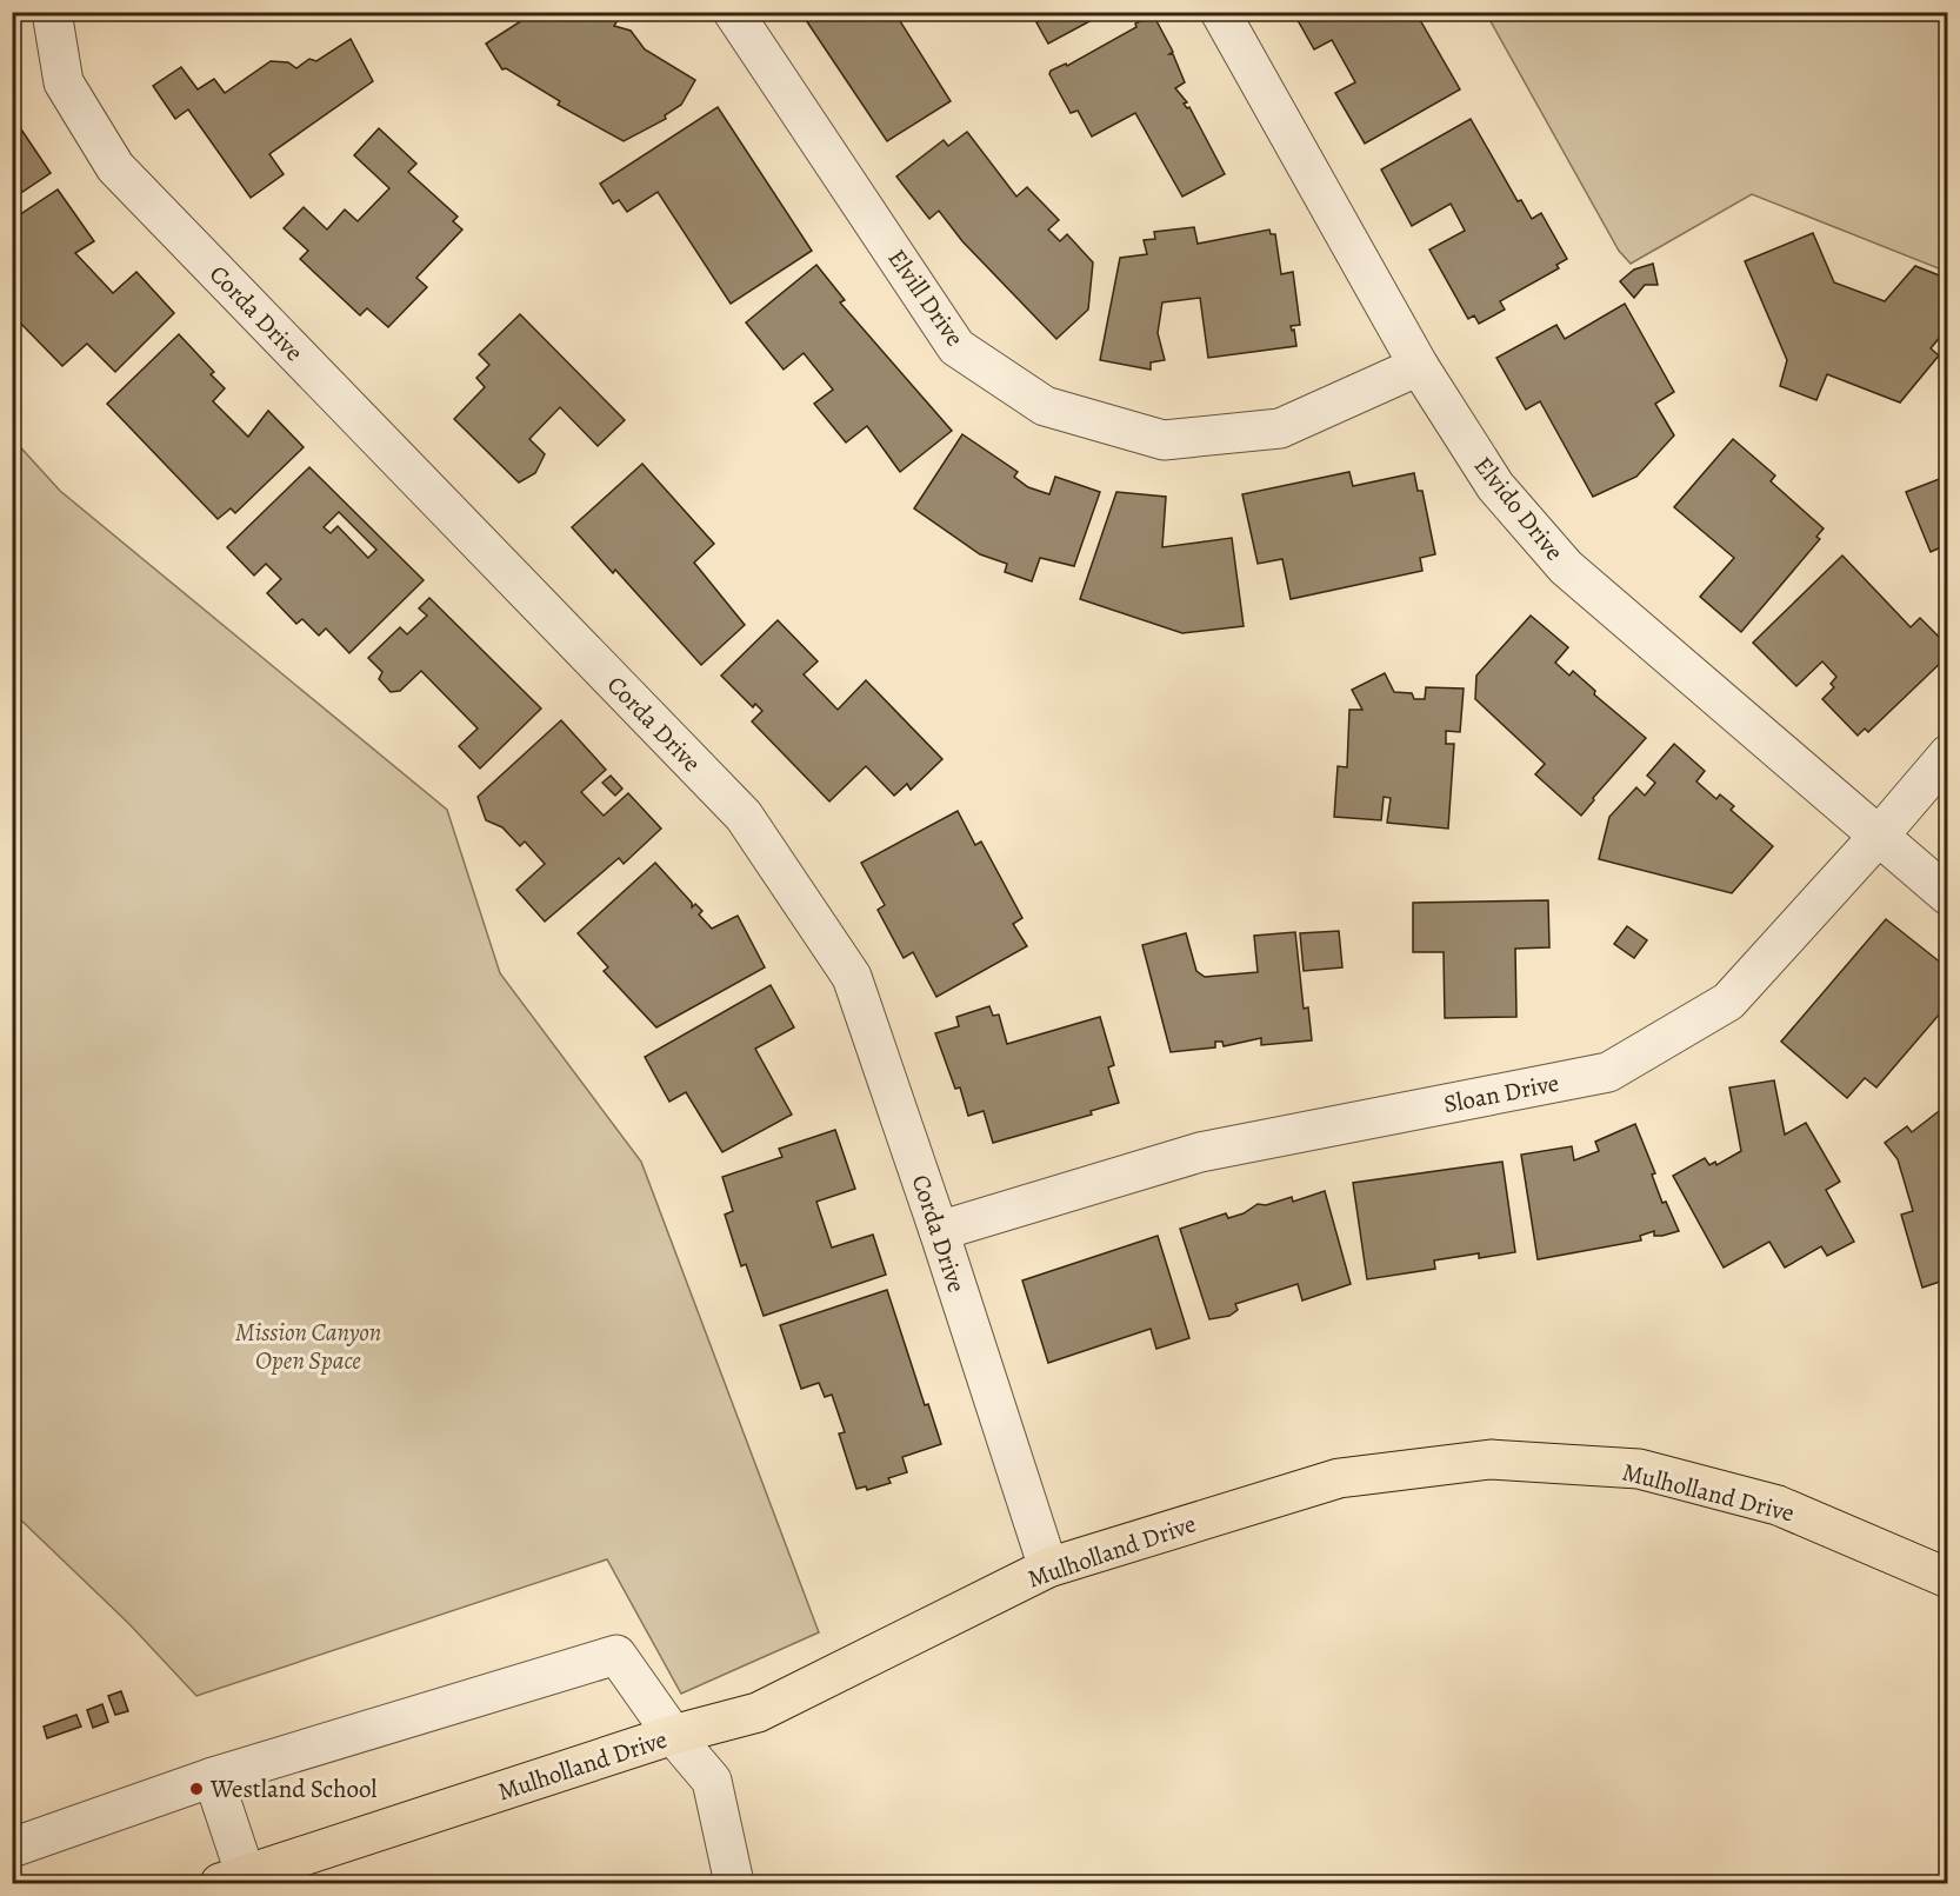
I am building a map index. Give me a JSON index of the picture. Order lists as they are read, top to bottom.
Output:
{
  "streets": {
    "main road": ["Mulholland Drive"],
    "street": [
      "Elvill Drive",
      "Corda Drive",
      "Elvido Drive",
      "Sloan Drive"
    ]
  },
  "crossings": [
    ["Elvill Drive", "Elvido Drive"],
    ["Corda Drive", "Sloan Drive"],
    ["Corda Drive", "Mulholland Drive"],
    ["Elvido Drive", "Sloan Drive"]
  ],
  "parks": ["Mission Canyon Open Space"],
  "places": ["Westland School"]
}
